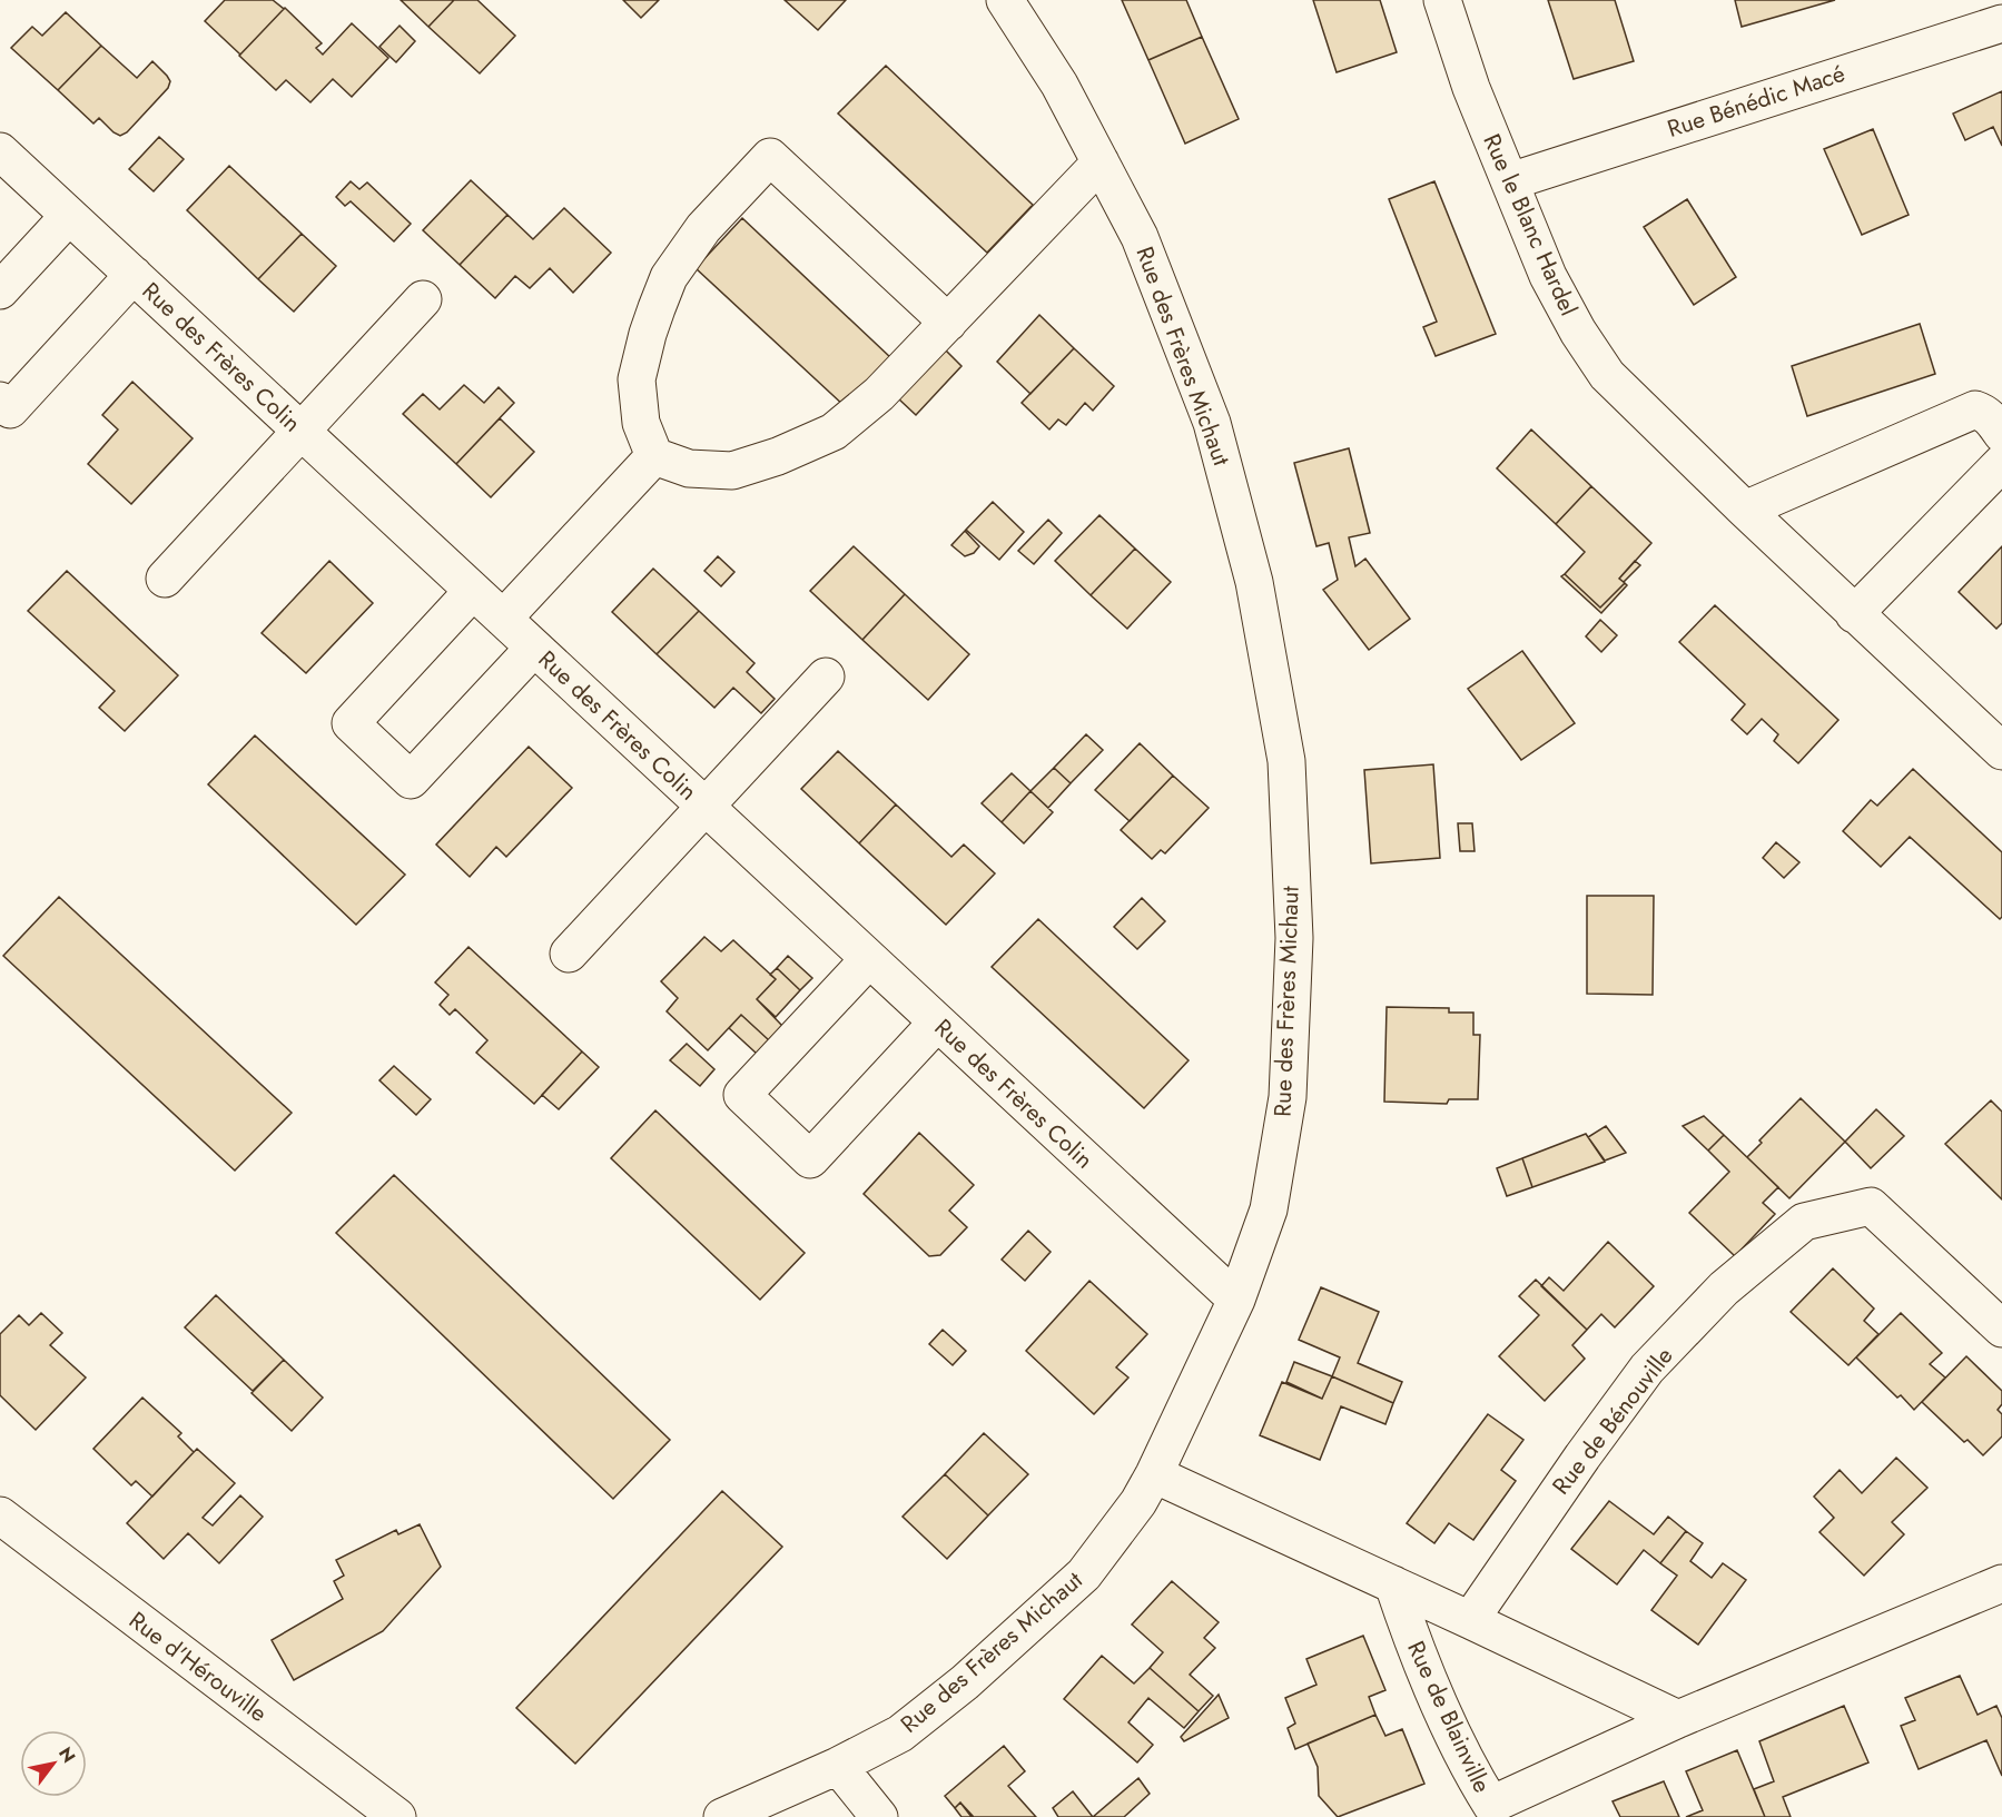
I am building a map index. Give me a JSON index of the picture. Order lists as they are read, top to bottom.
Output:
{
  "streets": {
    "street": [
      "Rue Bénédic Macé",
      "Rue le Blanc Hardel",
      "Rue des Frères Michaut",
      "Rue des Frères Colin",
      "Rue de Bénouville",
      "Rue d'Hérouville",
      "Rue de Blainville"
    ]
  },
  "crossings": [
    ["Rue Bénédic Macé", "Rue le Blanc Hardel"],
    ["Rue des Frères Michaut", "Rue des Frères Colin"],
    ["Rue des Frères Michaut", "Rue de Blainville"],
    ["Rue de Bénouville", "Rue de Blainville"]
  ],
  "north": "top right"
}
